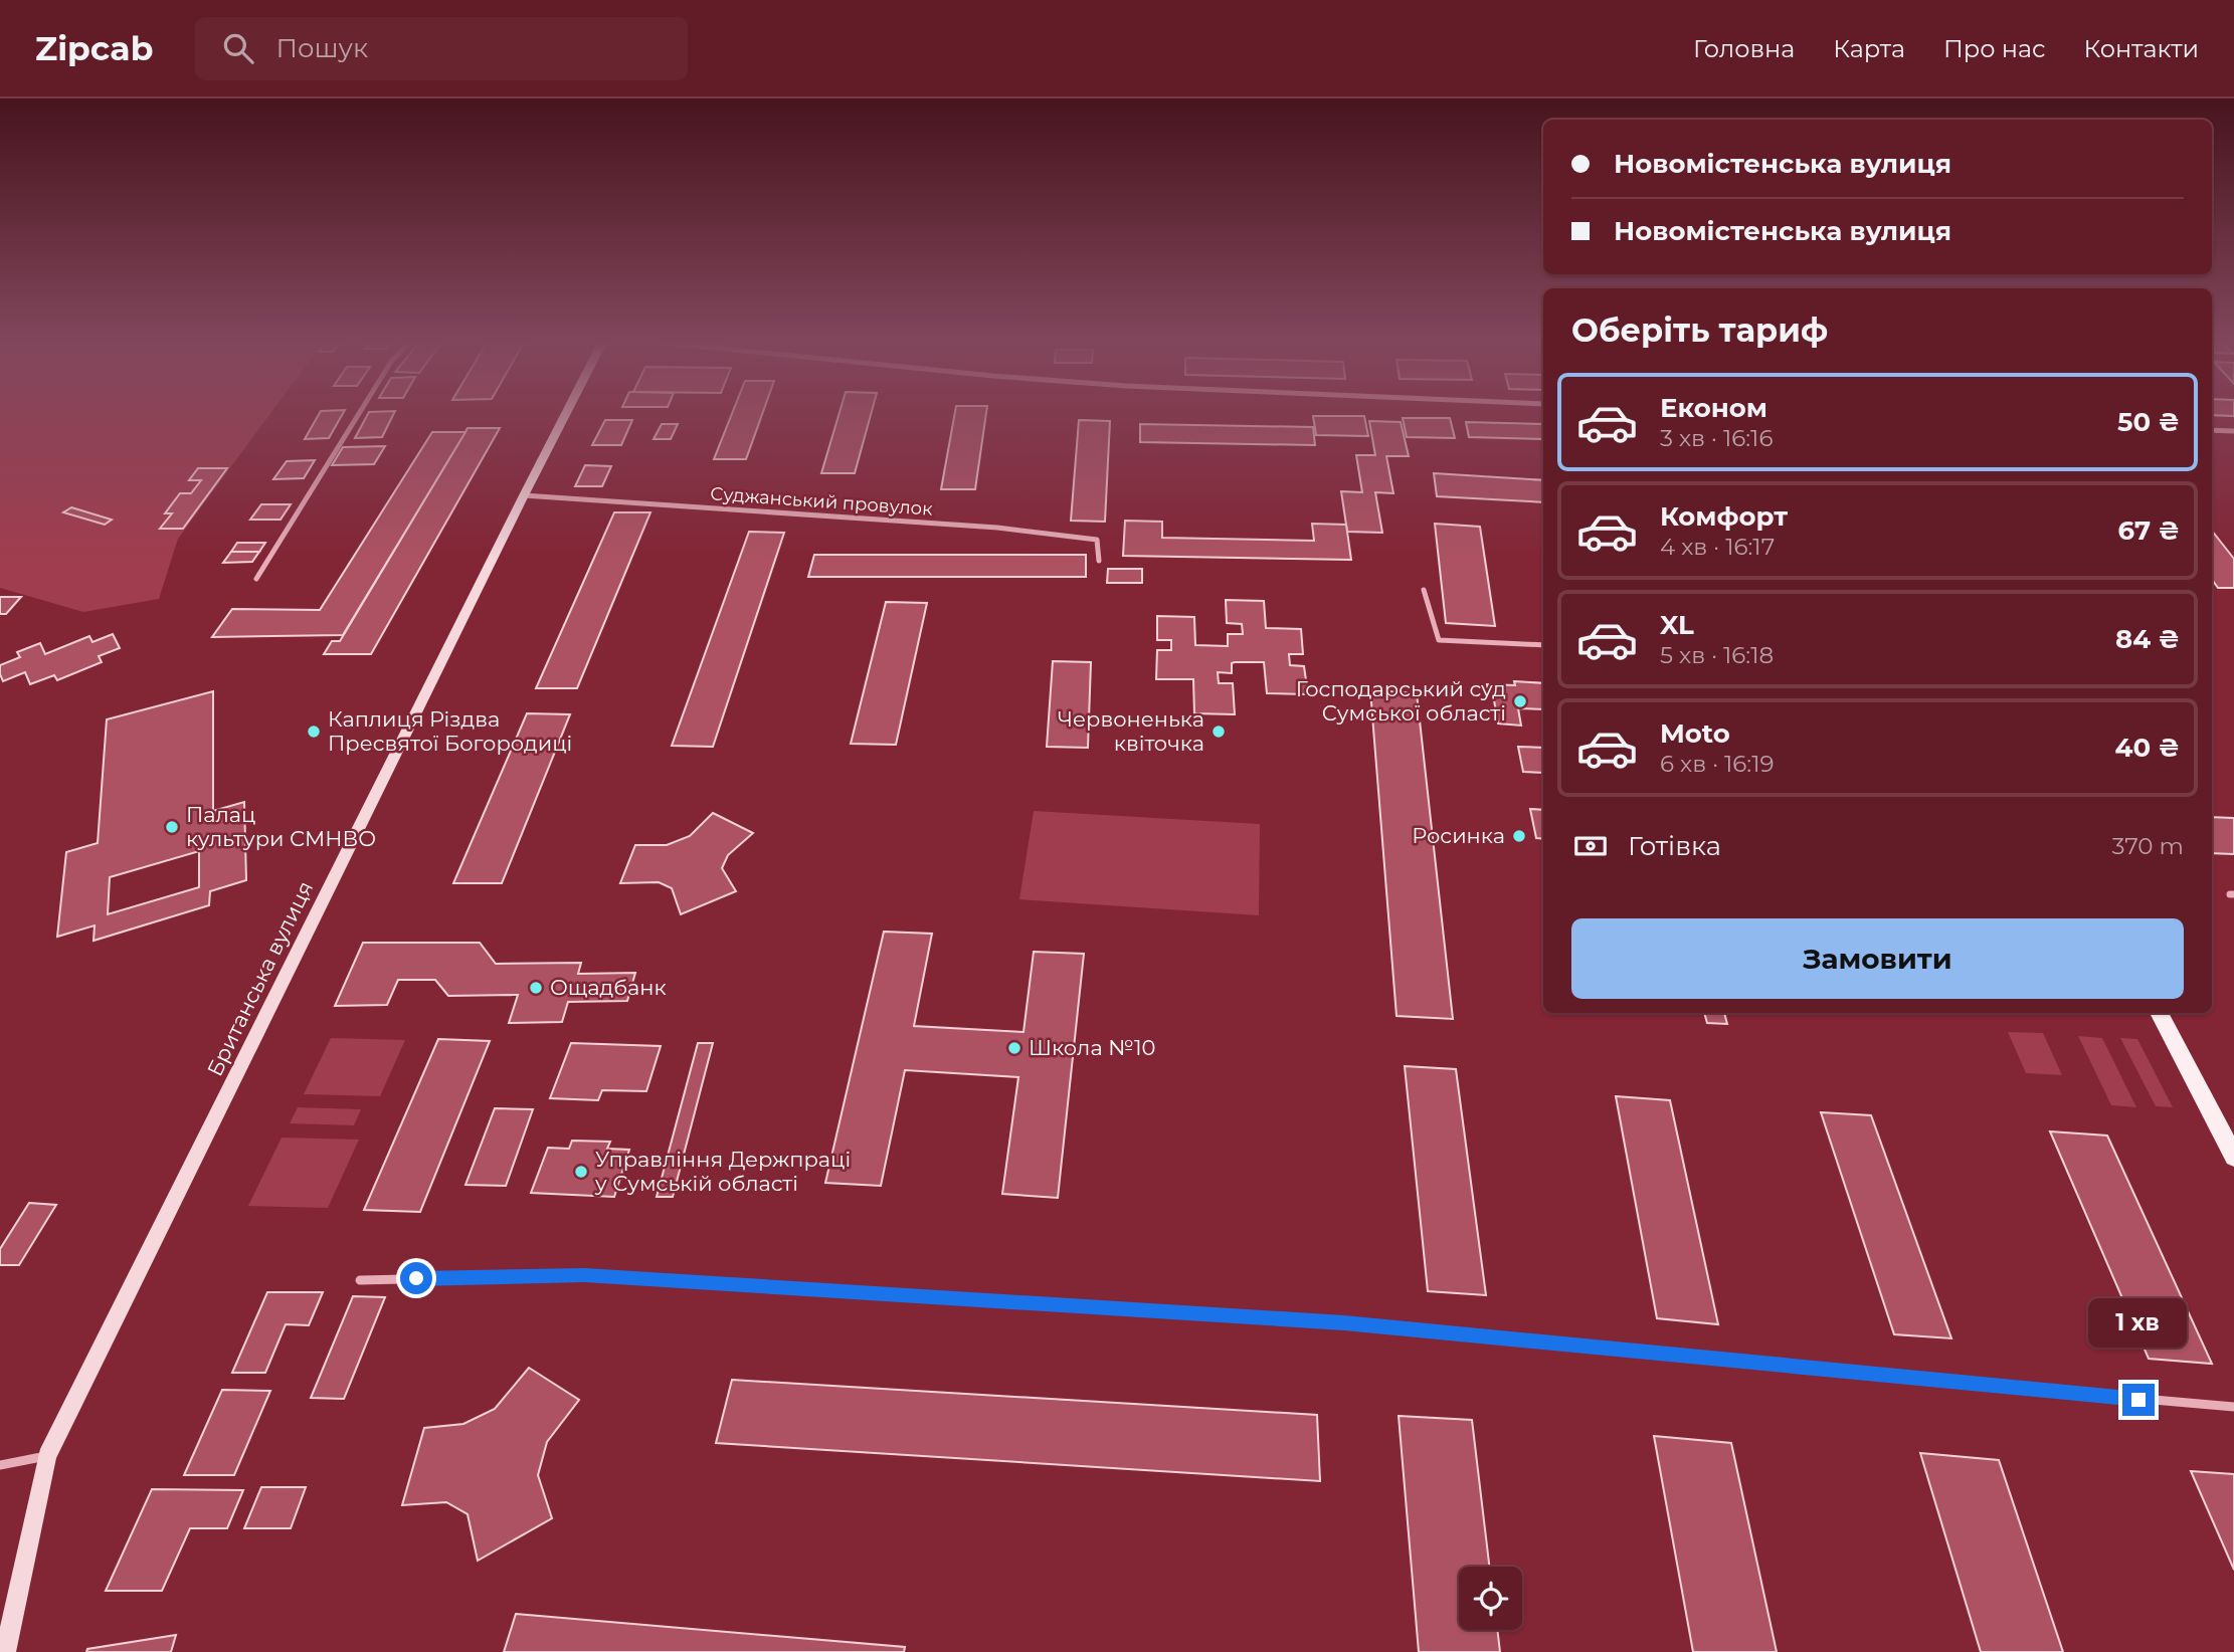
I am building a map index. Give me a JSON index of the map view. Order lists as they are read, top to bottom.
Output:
{
  "streets": {
    "main road": ["Британська вулиця"],
    "street": ["Суджанський провулок"]
  },
  "crossings": [
    ["Суджанський провулок", "Британська вулиця"]
  ],
  "places": [
    "Господарський суд Сумської області",
    "Каплиця Різдва Пресвятої Богородиці",
    "Червоненька квіточка",
    "Палац культури СМНВО",
    "Росинка",
    "Ощадбанк",
    "Школа №10",
    "Управління Держпраці у Сумській області"
  ],
  "page": {
    "header": "Zipcab",
    "search": "Пошук",
    "nav": [
      "Головна",
      "Карта",
      "Про нас",
      "Контакти"
    ],
    "banner": ["Новомістенська вулиця", "Новомістенська вулиця"],
    "heading": "Оберіть тариф",
    "list": [
      {
        "name": "Економ",
        "note": "3 хв · 16:16",
        "value": "50 ₴"
      },
      {
        "name": "Комфорт",
        "note": "4 хв · 16:17",
        "value": "67 ₴"
      },
      {
        "name": "XL",
        "note": "5 хв · 16:18",
        "value": "84 ₴"
      },
      {
        "name": "Moto",
        "note": "6 хв · 16:19",
        "value": "40 ₴"
      }
    ],
    "pay": ["Готівка", "370 m"],
    "buttons": "Замовити",
    "bubble": "1 хв"
  }
}
